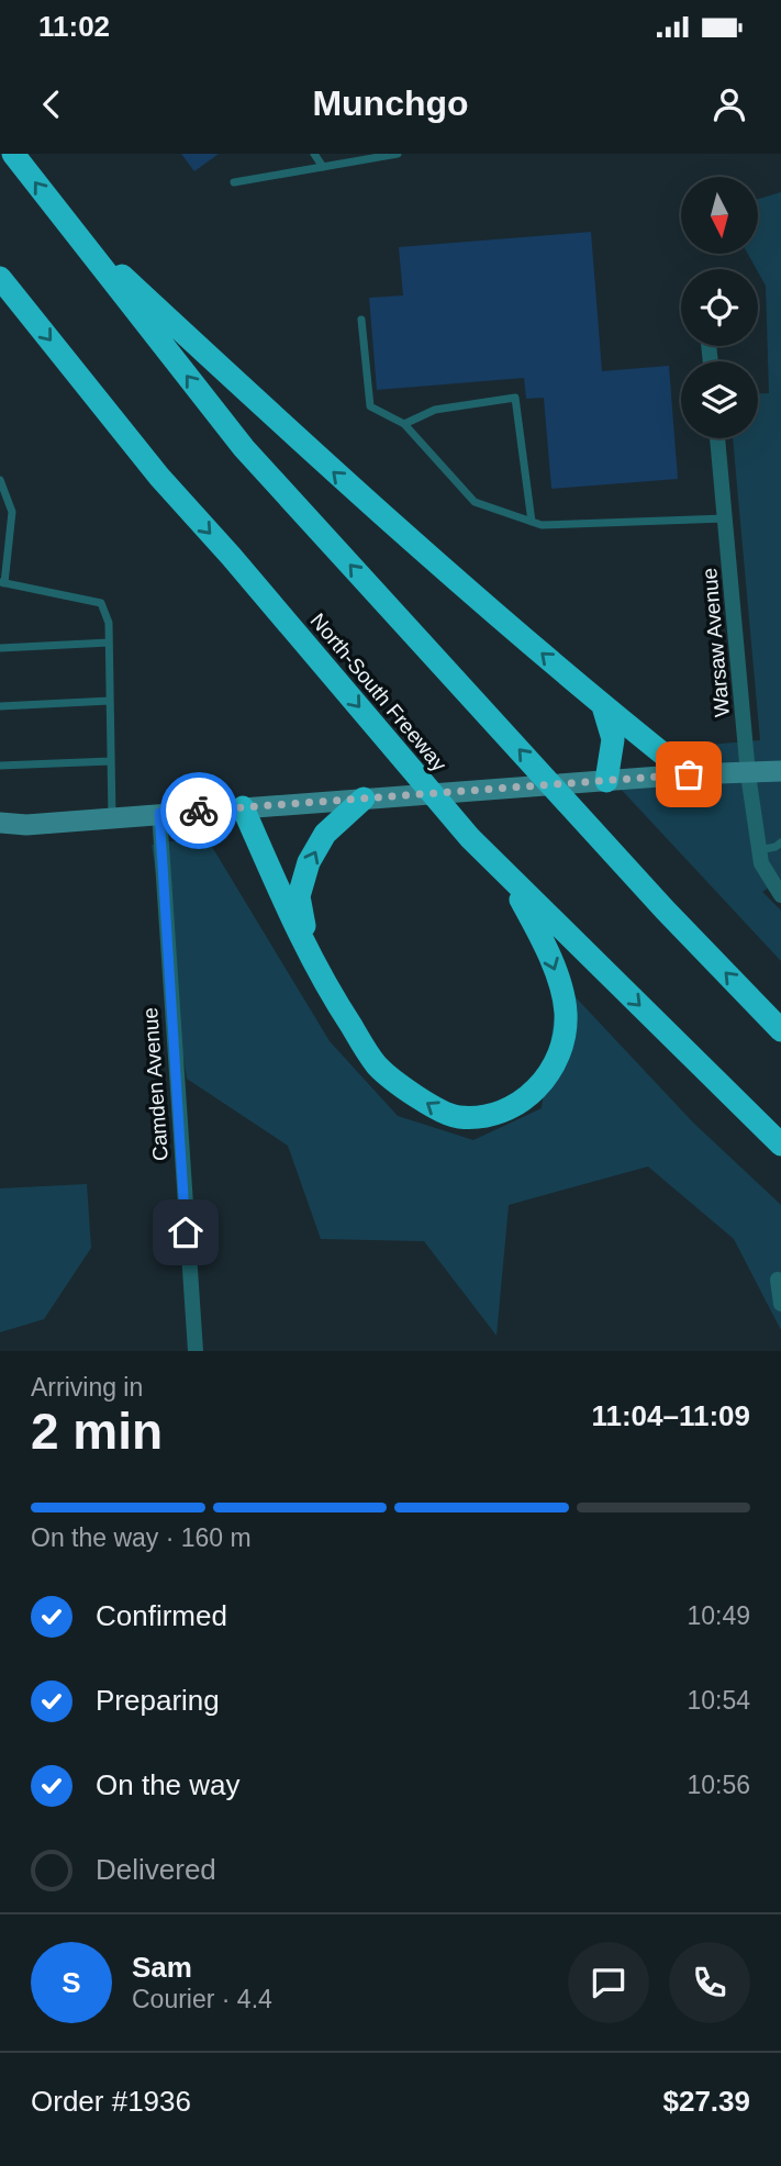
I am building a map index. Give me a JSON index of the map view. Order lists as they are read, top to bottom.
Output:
{
  "streets": {
    "highway": ["North-South Freeway"],
    "street": ["Warsaw Avenue", "Camden Avenue"]
  },
  "north": "bottom",
  "page": {
    "status": "11:02",
    "header": "Munchgo",
    "heading": ["2 min", "Arriving in", "11:04–11:09"],
    "panel": [
      "Sam",
      "Courier · 4.4",
      "Order #1936",
      "$27.39"
    ],
    "bar": "On the way · 160 m",
    "list": [
      ["Confirmed", "10:49"],
      ["Preparing", "10:54"],
      ["On the way", "10:56"],
      "Delivered"
    ],
    "round": "S"
  }
}
